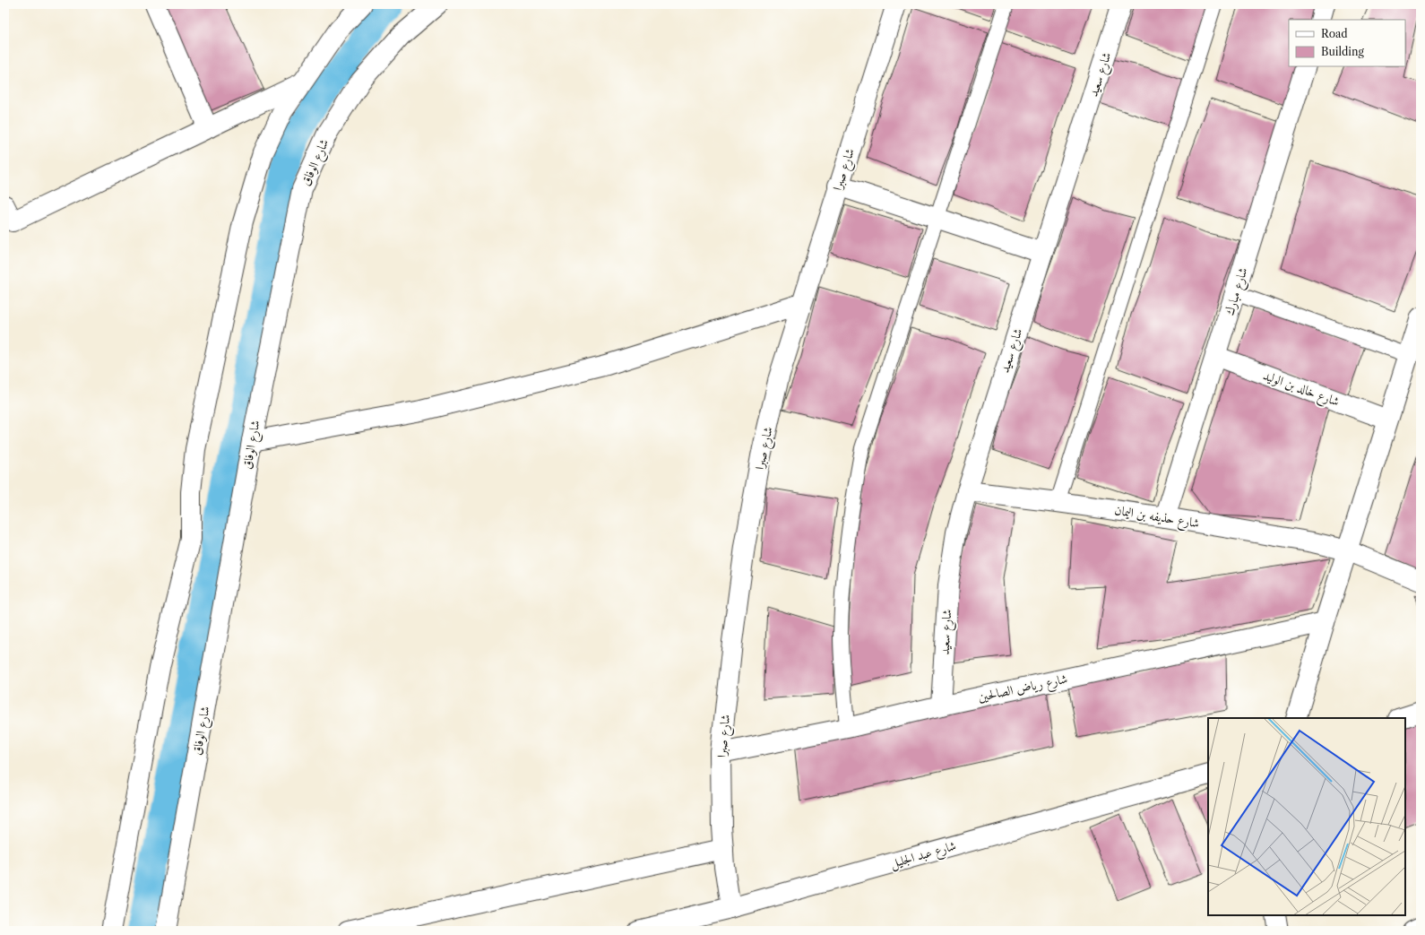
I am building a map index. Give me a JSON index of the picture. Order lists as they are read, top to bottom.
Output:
{
  "streets": {
    "street": [
      "شارع سعيد",
      "شارع الوفاق",
      "شارع صبرا",
      "شارع مبارك",
      "شارع خالد بن الوليد",
      "شارع حذيفه بن اليمان",
      "شارع رياض الصالحين",
      "شارع عبد الجليل"
    ]
  },
  "crossings": [
    ["شارع سعيد", "شارع حذيفه بن اليمان"],
    ["شارع سعيد", "شارع رياض الصالحين"],
    ["شارع صبرا", "شارع رياض الصالحين"],
    ["شارع صبرا", "شارع عبد الجليل"],
    ["شارع مبارك", "شارع خالد بن الوليد"],
    ["شارع مبارك", "شارع حذيفه بن اليمان"]
  ],
  "legend": ["Road", "Building"]
}
